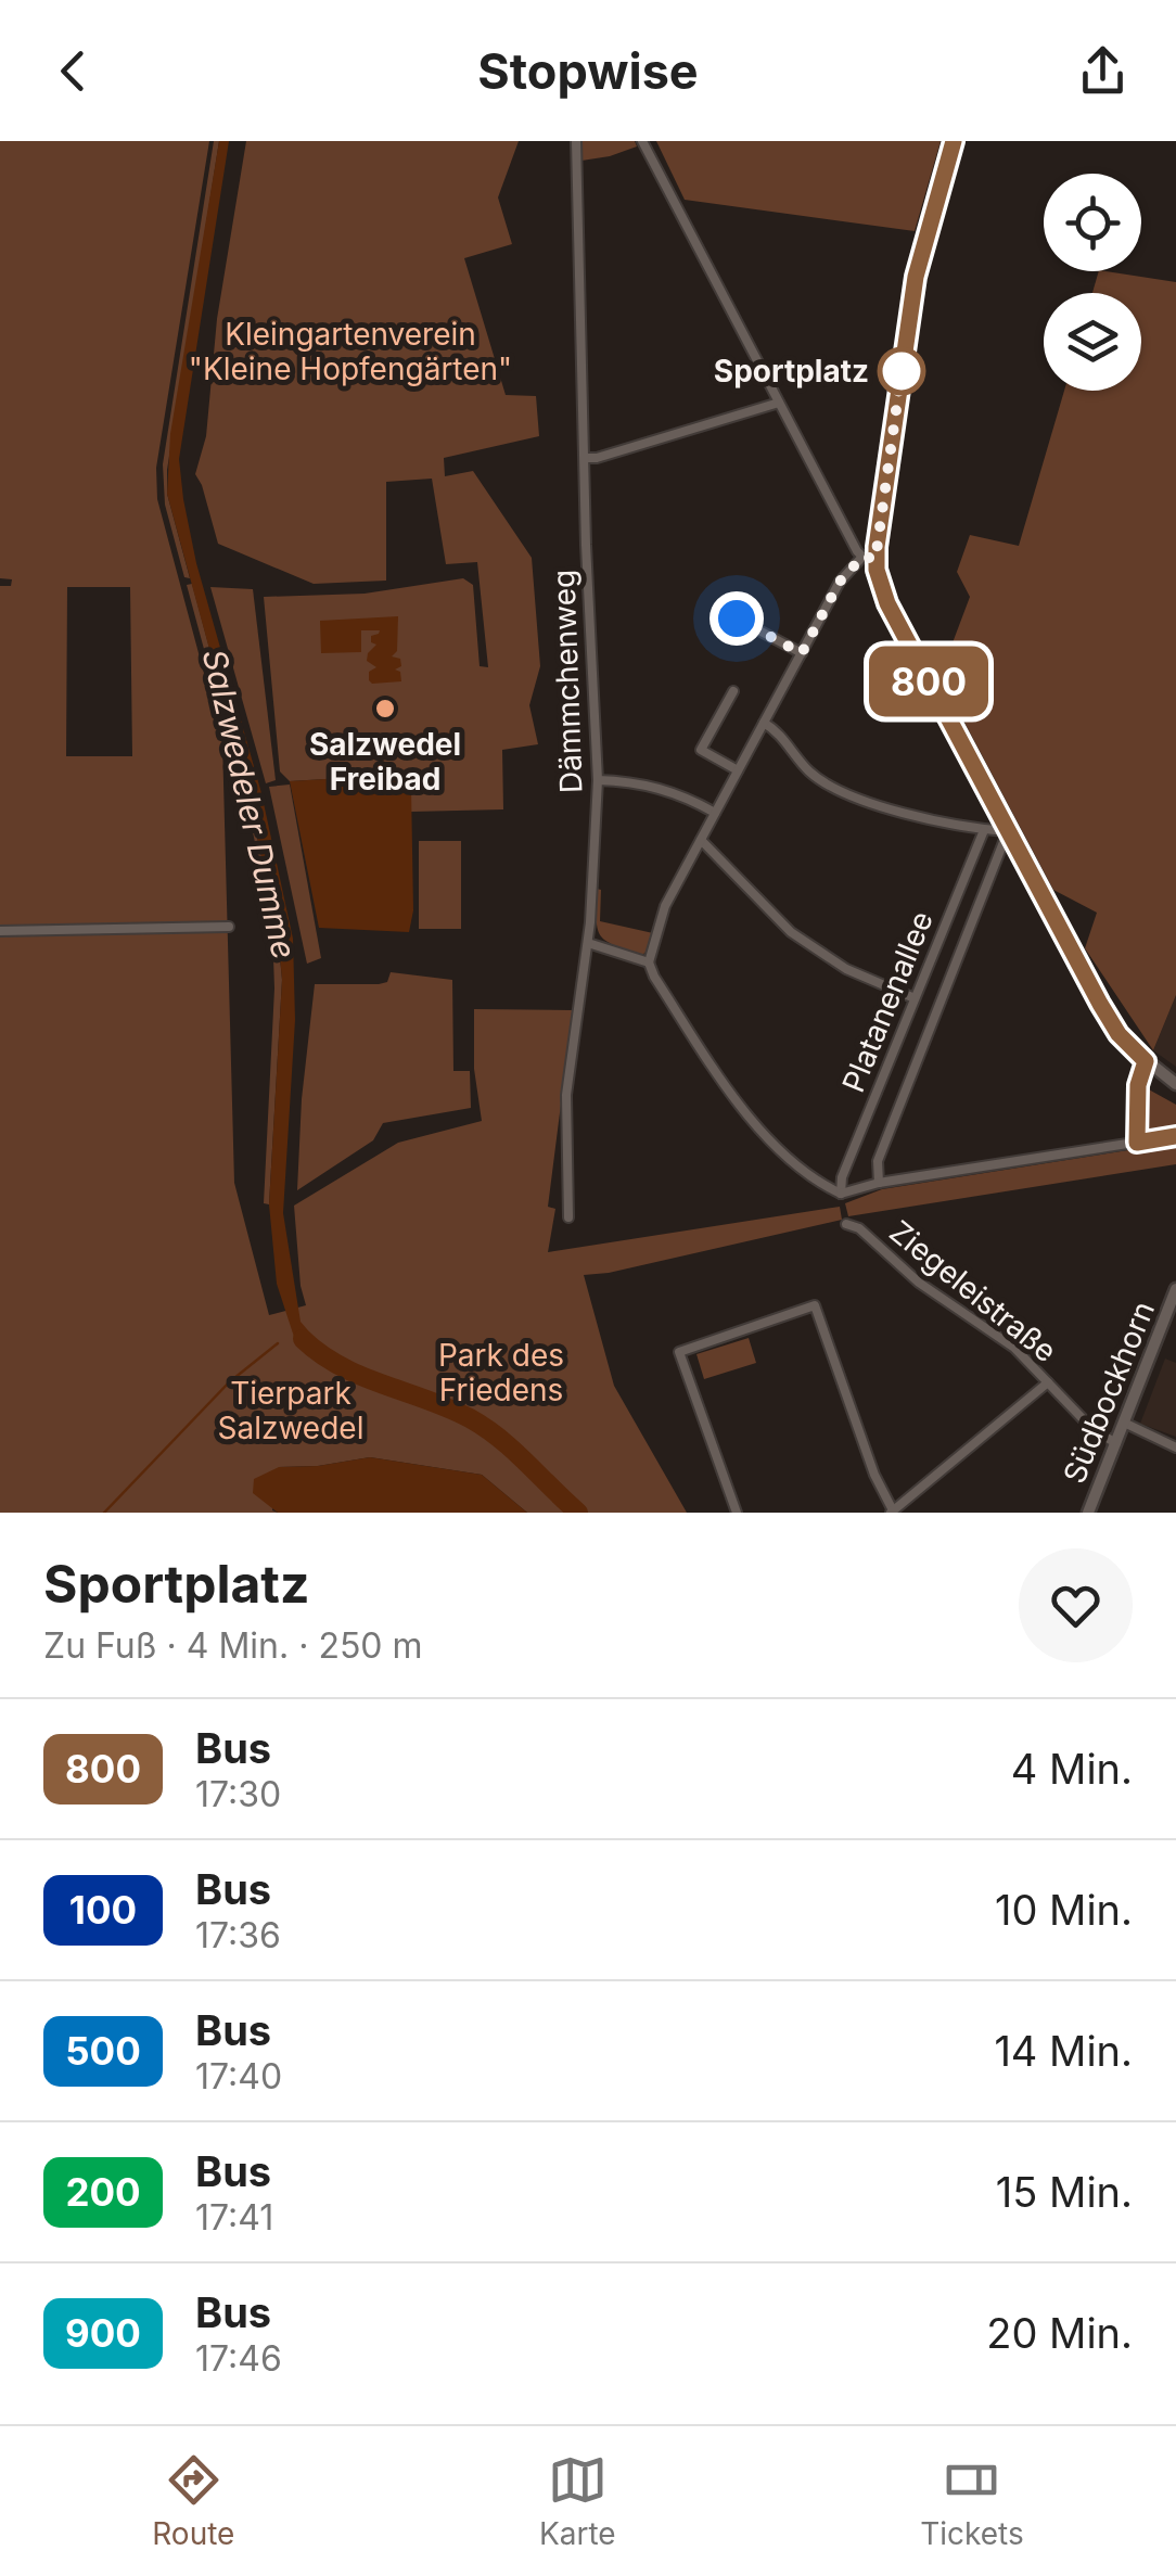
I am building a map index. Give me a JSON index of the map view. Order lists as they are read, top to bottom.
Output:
{
  "streets": {
    "street": [
      "Dämmchenweg",
      "Platanenallee",
      "Ziegeleistraße",
      "Südbockhorn"
    ]
  },
  "crossings": [
    ["Ziegeleistraße", "Südbockhorn"]
  ],
  "water": ["Salzwedeler Dumme"],
  "parks": ["Kleingartenverein \"Kleine Hopfengärten\"", "Park des Friedens", "Tierpark Salzwedel"],
  "places": ["Sportplatz", "Salzwedel Freibad"],
  "lines": ["bus line 800"],
  "page": {
    "header": "Stopwise",
    "on_map": "800",
    "heading": ["Sportplatz", "Zu Fuß · 4 Min. · 250 m"],
    "list": [
      {
        "mark": "800",
        "name": "Bus",
        "note": "17:30",
        "value": "4 Min."
      },
      {
        "mark": "100",
        "name": "Bus",
        "note": "17:36",
        "value": "10 Min."
      },
      {
        "mark": "500",
        "name": "Bus",
        "note": "17:40",
        "value": "14 Min."
      },
      {
        "mark": "200",
        "name": "Bus",
        "note": "17:41",
        "value": "15 Min."
      },
      {
        "mark": "900",
        "name": "Bus",
        "note": "17:46",
        "value": "20 Min."
      }
    ],
    "tabs": ["Route", "Karte", "Tickets"]
  }
}
